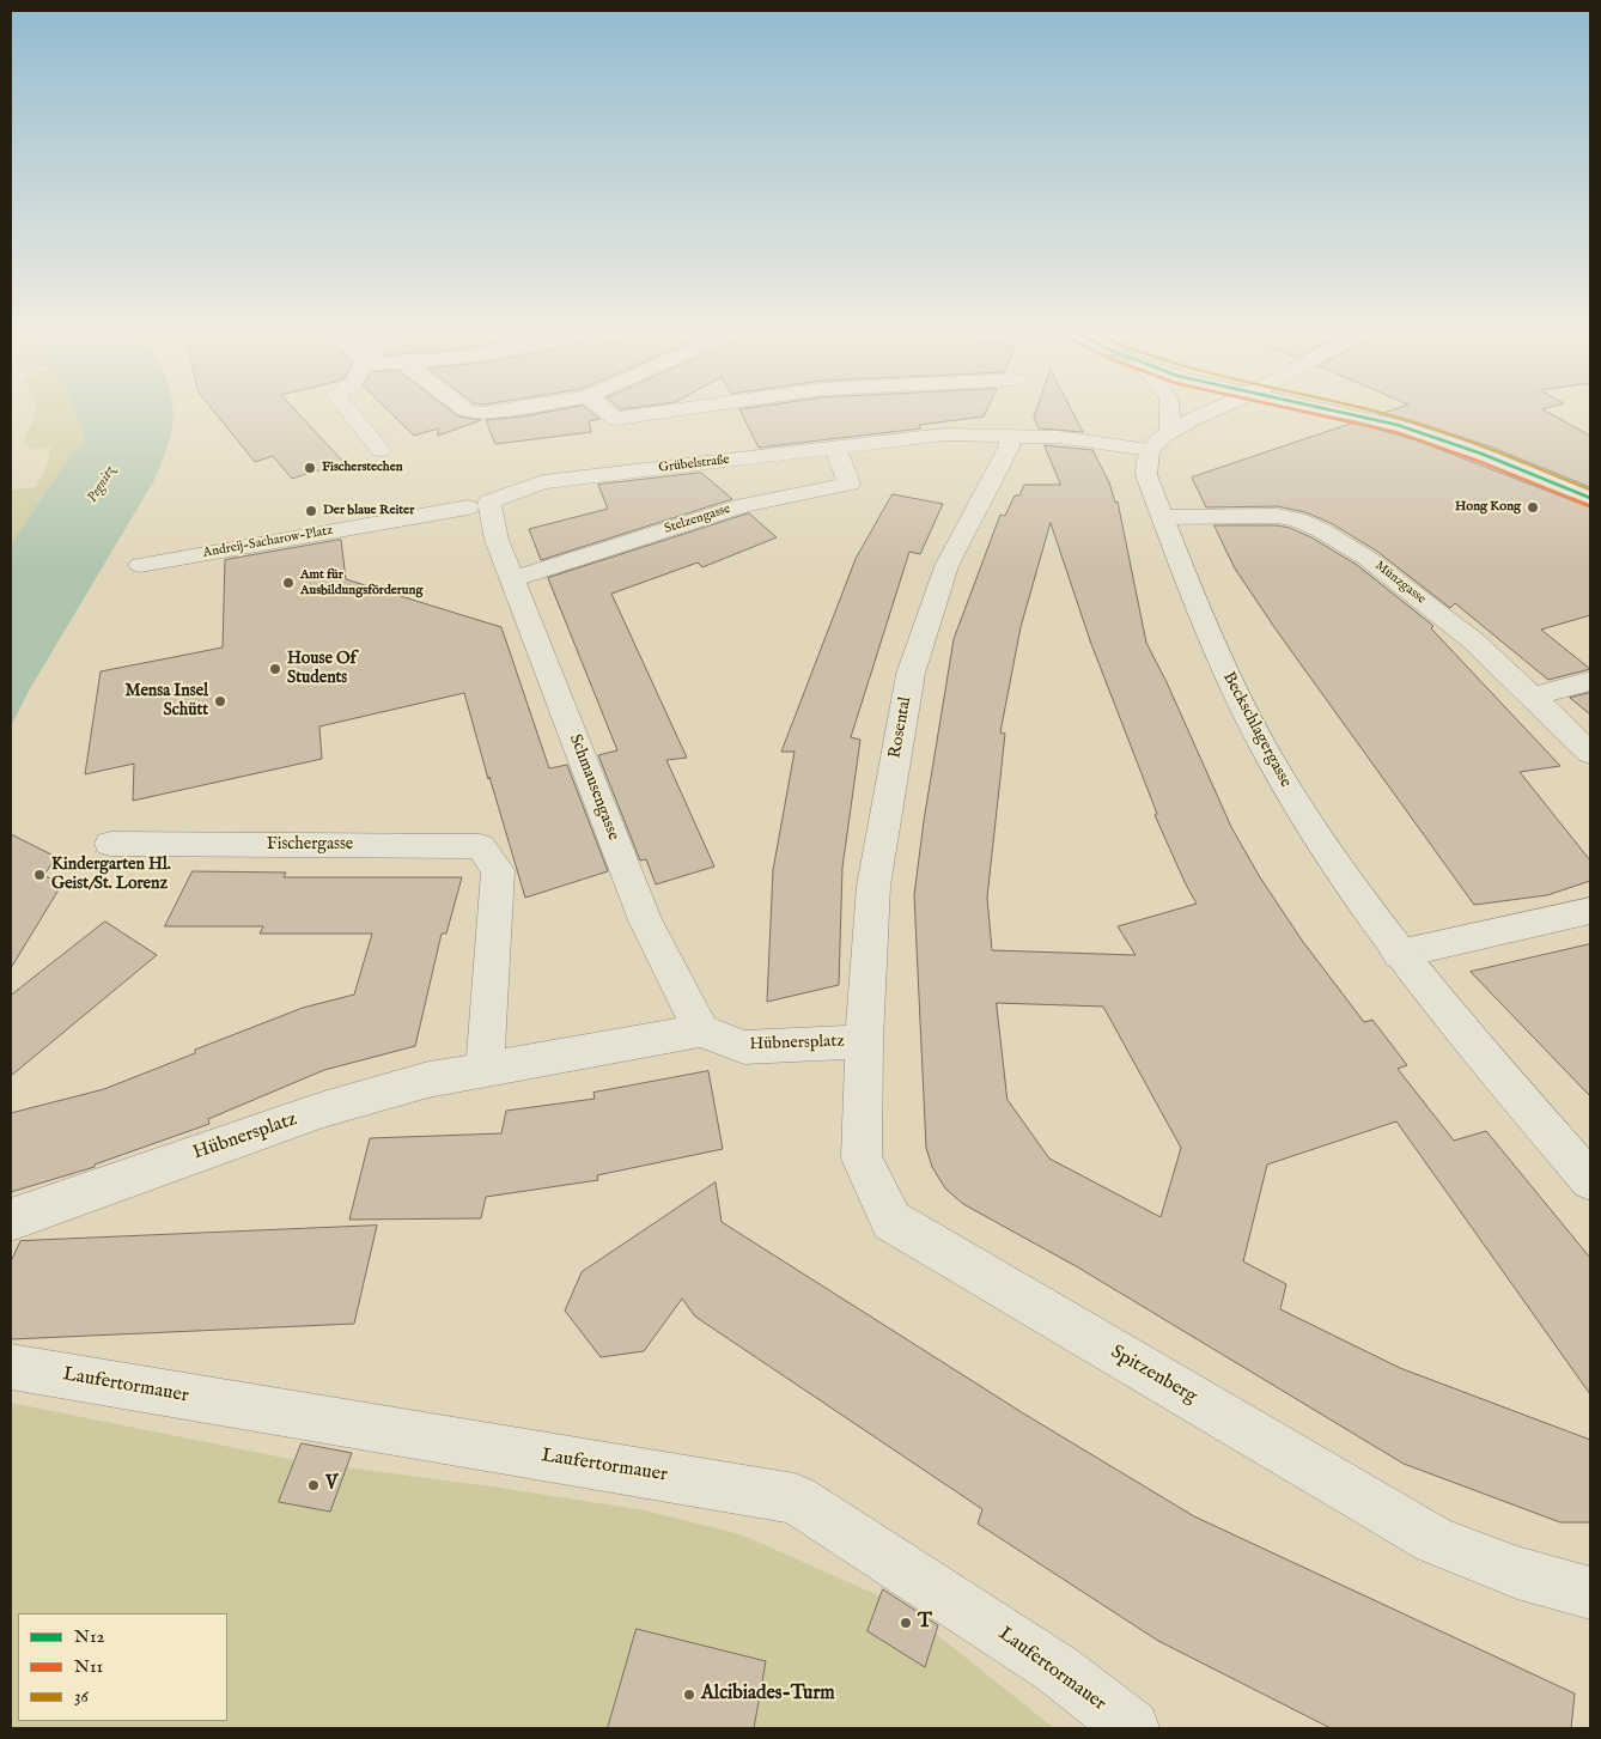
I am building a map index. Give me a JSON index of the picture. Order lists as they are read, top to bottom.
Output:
{
  "streets": {
    "street": [
      "Grübelstraße",
      "Stelzengasse",
      "Andreij-Sacharow-Platz",
      "Münzgasse",
      "Rosental",
      "Beckschlagergasse",
      "Schmausengasse",
      "Fischergasse",
      "Hübnersplatz",
      "Spitzenberg",
      "Laufertormauer"
    ]
  },
  "crossings": [
    ["Grübelstraße", "Stelzengasse"],
    ["Grübelstraße", "Andreij-Sacharow-Platz"],
    ["Grübelstraße", "Rosental"],
    ["Grübelstraße", "Beckschlagergasse"],
    ["Grübelstraße", "Schmausengasse"],
    ["Stelzengasse", "Schmausengasse"],
    ["Andreij-Sacharow-Platz", "Schmausengasse"],
    ["Münzgasse", "Beckschlagergasse"],
    ["Rosental", "Hübnersplatz"],
    ["Rosental", "Spitzenberg"],
    ["Schmausengasse", "Hübnersplatz"],
    ["Fischergasse", "Hübnersplatz"],
    ["Hübnersplatz", "Spitzenberg"]
  ],
  "water": ["Pegnitz"],
  "places": [
    "Fischerstechen",
    "Hong Kong",
    "Der blaue Reiter",
    "Amt für Ausbildungsförderung",
    "House Of Students",
    "Mensa Insel Schütt",
    "Kindergarten Hl. Geist/St. Lorenz",
    "V",
    "T",
    "Alcibiades-Turm"
  ],
  "lines": ["transit line N12", "transit line N11", "transit line 36"],
  "legend": ["N12", "N11", "36"]
}
